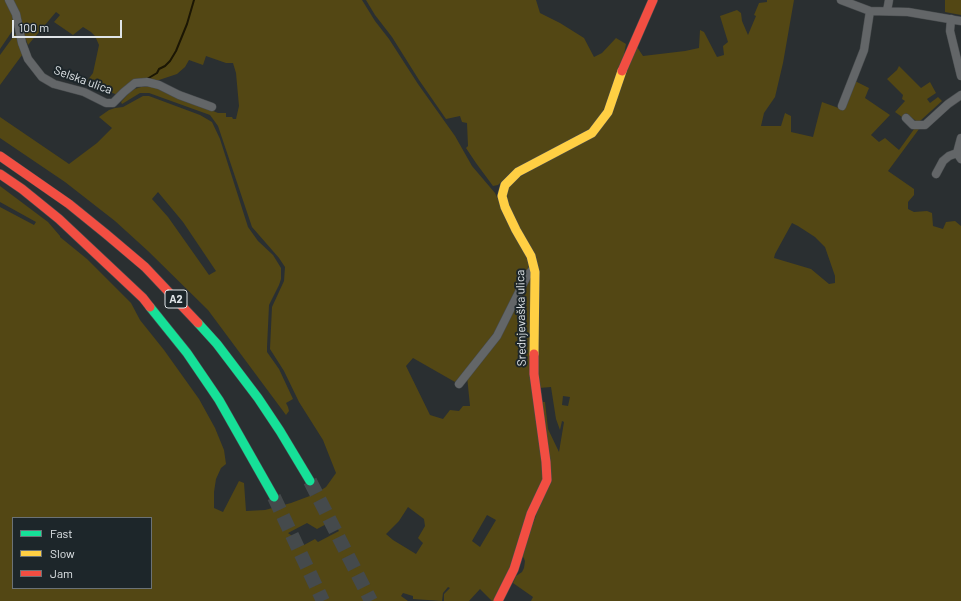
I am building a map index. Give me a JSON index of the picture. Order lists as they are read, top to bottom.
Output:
{
  "streets": {
    "main road": ["A2", "Srednjevaška ulica"],
    "street": ["Selska ulica"]
  },
  "legend": ["Fast", "Slow", "Jam"],
  "scale_bar": "100 m"
}
